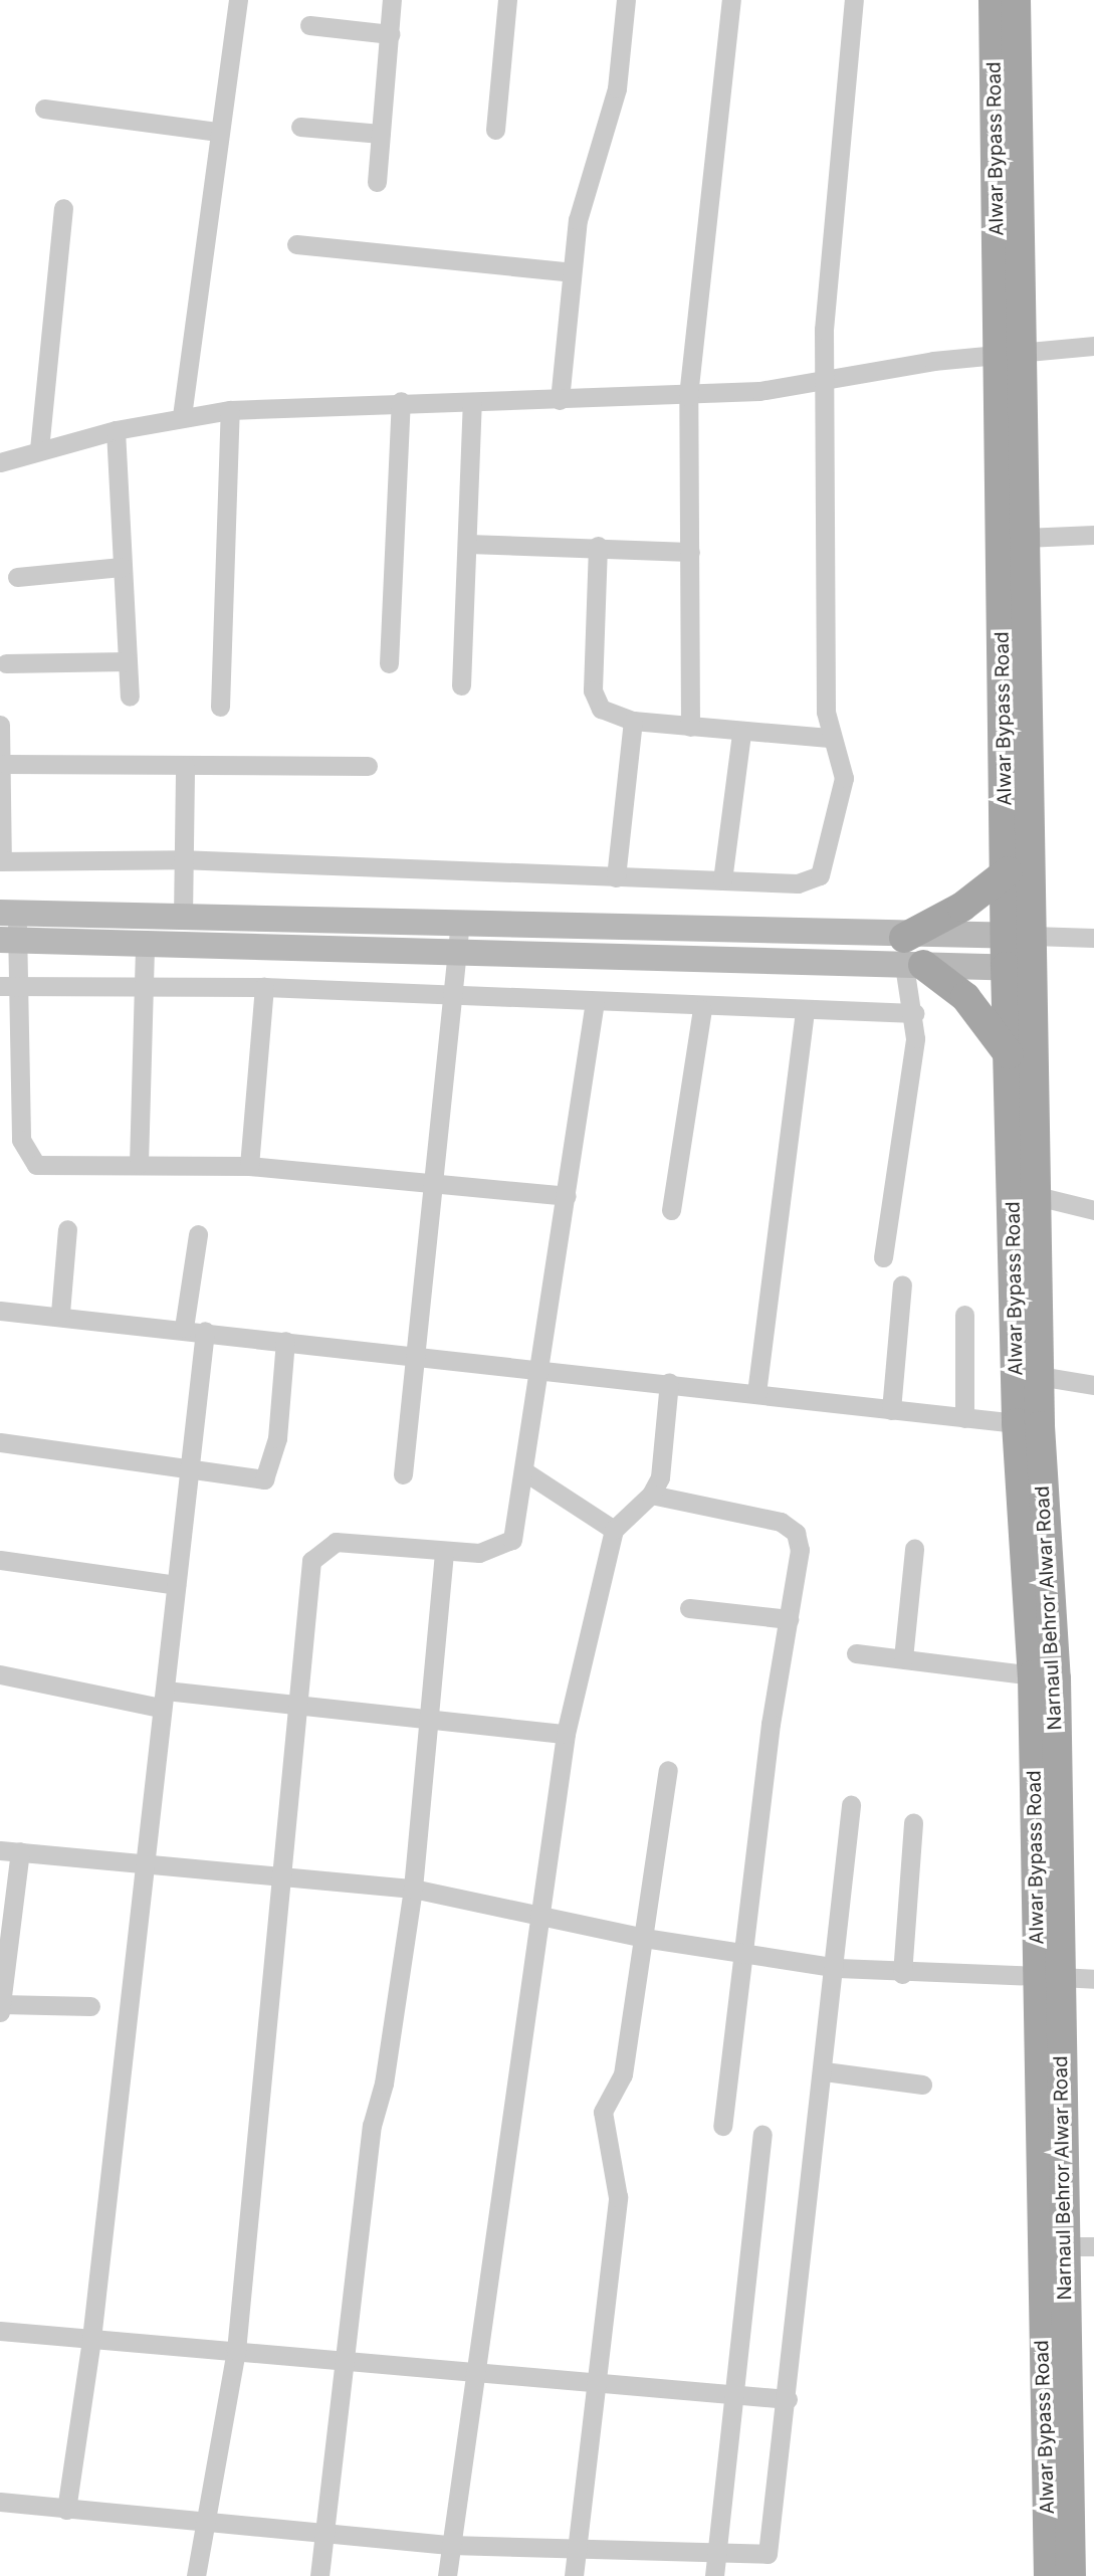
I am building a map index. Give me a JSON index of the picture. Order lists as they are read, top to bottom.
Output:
{
  "streets": {
    "main road": ["Alwar Bypass Road", "Narnaul Behror Alwar Road"]
  },
  "crossings": [
    ["Alwar Bypass Road", "Narnaul Behror Alwar Road"]
  ]
}
